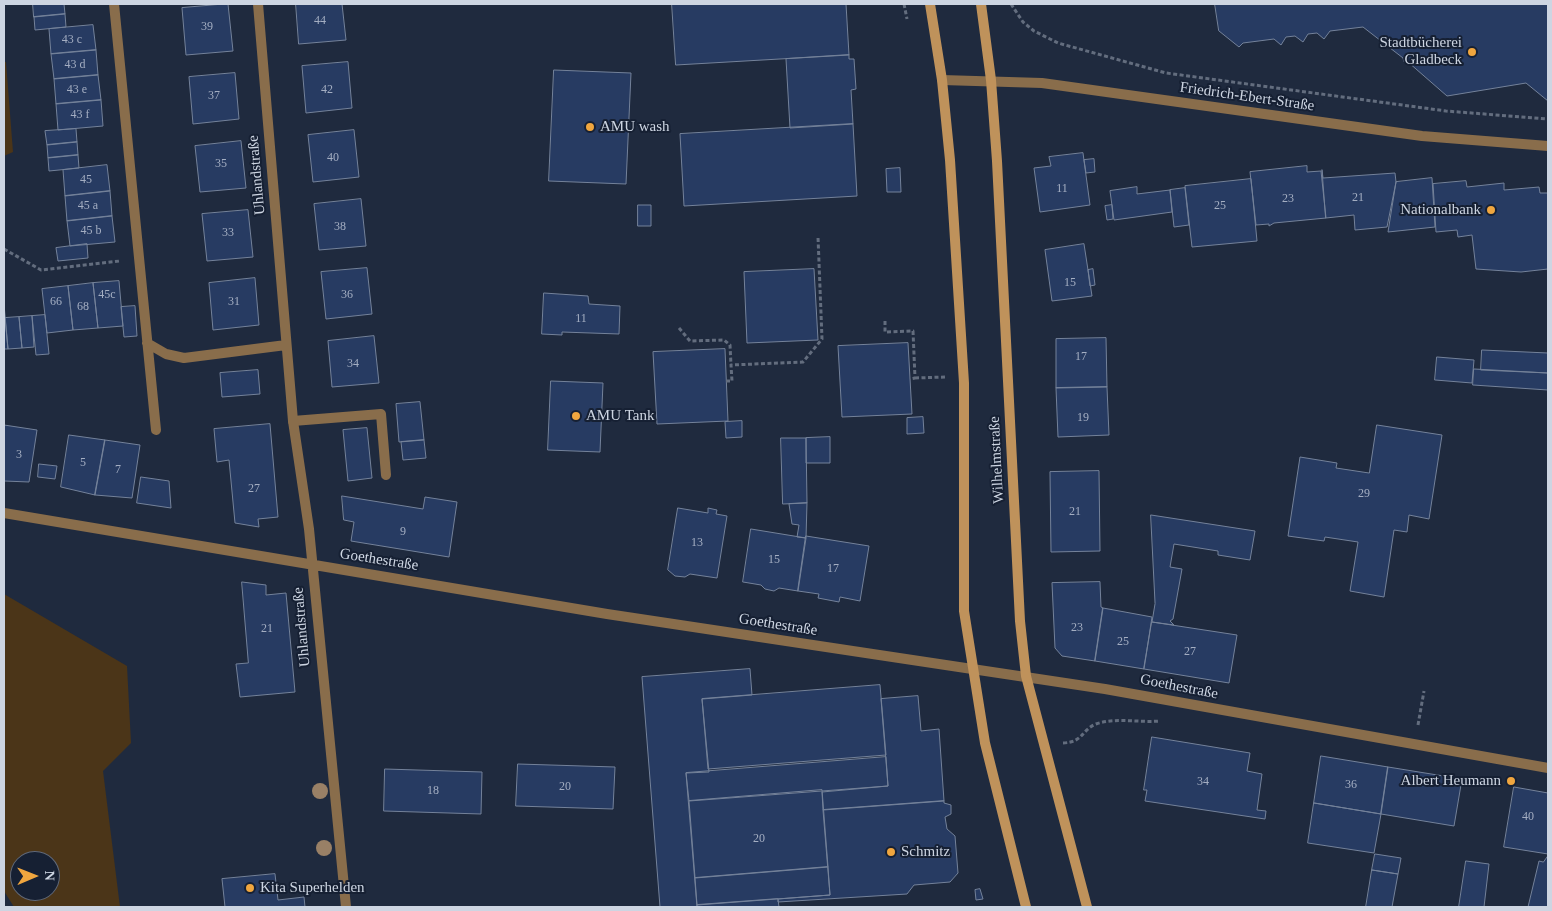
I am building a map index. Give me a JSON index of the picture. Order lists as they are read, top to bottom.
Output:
{
  "streets": {
    "main road": ["Wilhelmstraße"],
    "street": ["Friedrich-Ebert-Straße", "Uhlandstraße", "Goethestraße"]
  },
  "crossings": [
    ["Friedrich-Ebert-Straße", "Wilhelmstraße"],
    ["Uhlandstraße", "Goethestraße"],
    ["Wilhelmstraße", "Goethestraße"]
  ],
  "places": [
    "Stadtbücherei Gladbeck",
    "AMU wash",
    "Nationalbank",
    "AMU Tank",
    "Albert Heumann",
    "Schmitz",
    "Kita Superhelden"
  ],
  "house_numbers": [
    "44",
    "39",
    "43 c",
    "43 d",
    "43 e",
    "42",
    "37",
    "43 f",
    "40",
    "35",
    "45",
    "11",
    "21",
    "23",
    "45 a",
    "25",
    "38",
    "45 b",
    "33",
    "15",
    "45c",
    "36",
    "66",
    "31",
    "68",
    "11",
    "17",
    "34",
    "19",
    "3",
    "5",
    "7",
    "27",
    "29",
    "21",
    "9",
    "13",
    "15",
    "17",
    "23",
    "21",
    "25",
    "27",
    "34",
    "36",
    "20",
    "18",
    "40",
    "20"
  ],
  "north": "right"
}
